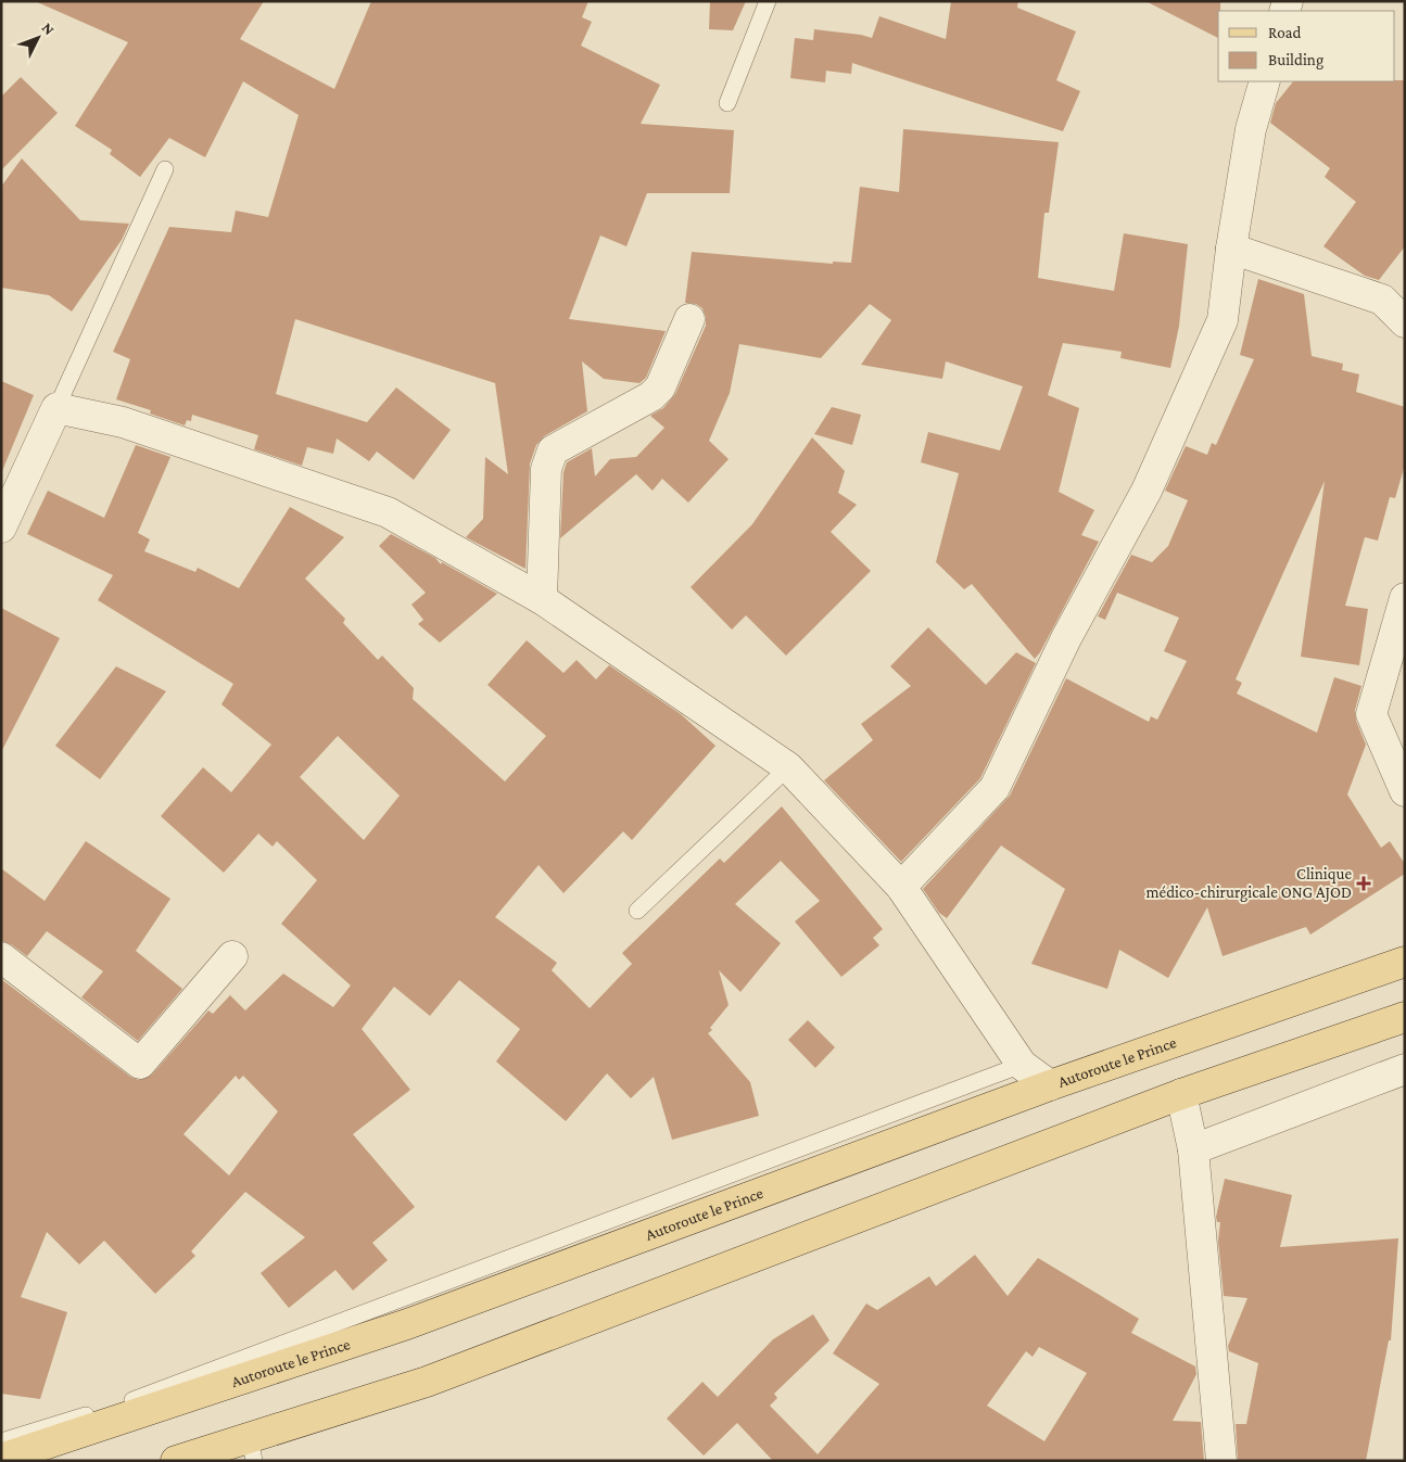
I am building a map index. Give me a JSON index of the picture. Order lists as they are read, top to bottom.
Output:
{
  "streets": {
    "main road": ["Autoroute le Prince"]
  },
  "places": {
    "health": ["Clinique médico-chirurgicale ONG AJOD"]
  },
  "legend": ["Road", "Building"],
  "north": "top right"
}
